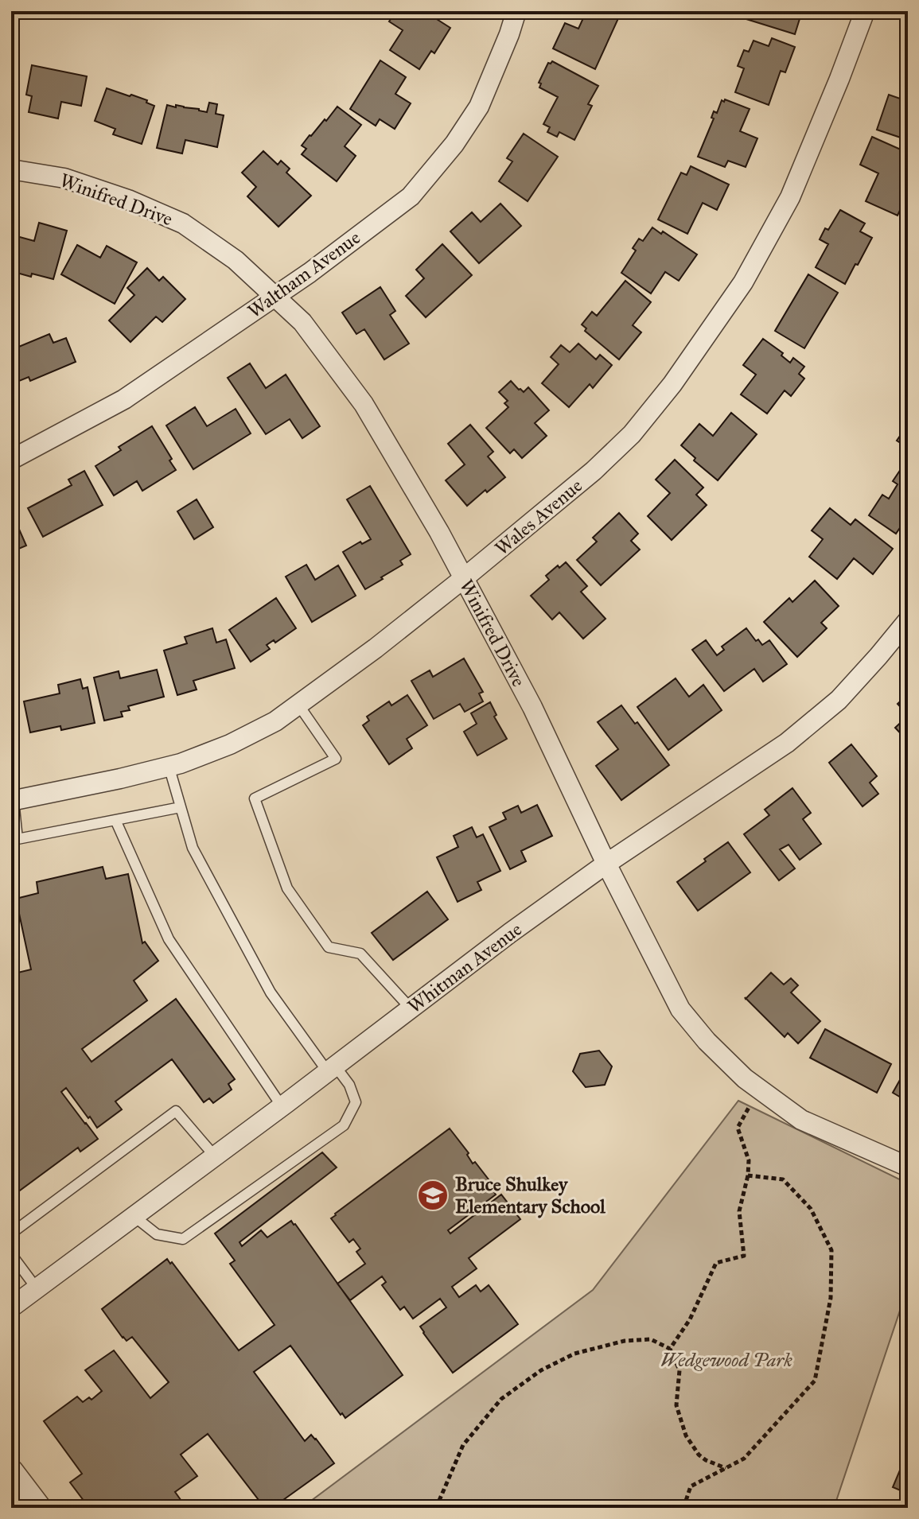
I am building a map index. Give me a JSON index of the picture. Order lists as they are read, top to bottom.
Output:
{
  "streets": {
    "street": [
      "Winifred Drive",
      "Waltham Avenue",
      "Wales Avenue",
      "Whitman Avenue"
    ]
  },
  "crossings": [
    ["Winifred Drive", "Waltham Avenue"],
    ["Winifred Drive", "Wales Avenue"],
    ["Winifred Drive", "Whitman Avenue"]
  ],
  "parks": ["Wedgewood Park"],
  "places": {
    "school or university": ["Bruce Shulkey Elementary School"]
  }
}
